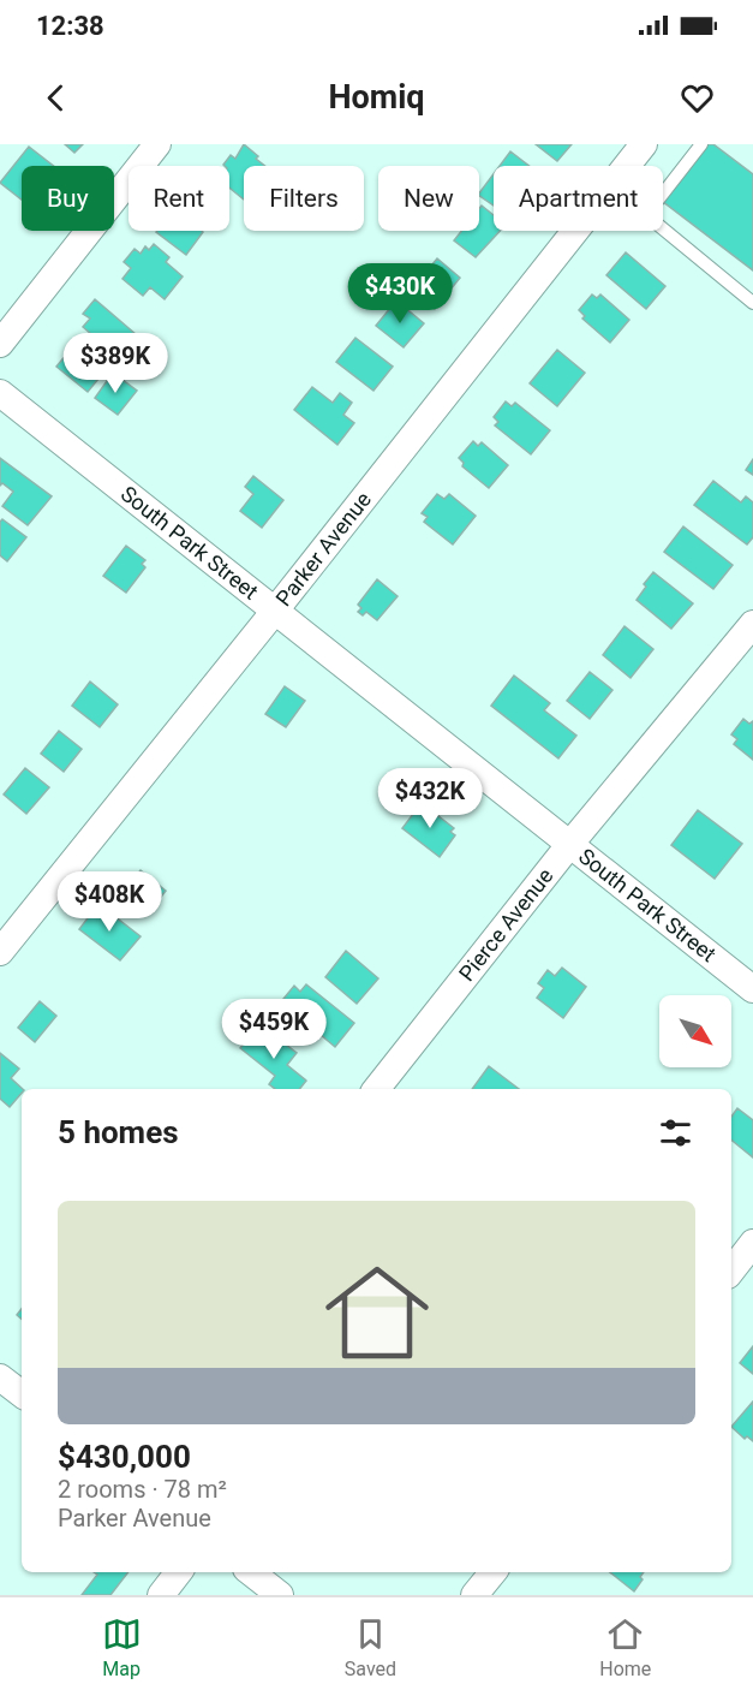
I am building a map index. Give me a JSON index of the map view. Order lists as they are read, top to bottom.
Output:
{
  "streets": {
    "street": ["South Park Street", "Parker Avenue", "Pierce Avenue"]
  },
  "crossings": [
    ["South Park Street", "Parker Avenue"],
    ["South Park Street", "Pierce Avenue"]
  ],
  "north": "bottom right",
  "page": {
    "status": "12:38",
    "header": "Homiq",
    "chip": [
      "Buy",
      "Rent",
      "Filters",
      "New",
      "Apartment"
    ],
    "price": [
      "$430K",
      "$389K",
      "$432K",
      "$408K",
      "$459K"
    ],
    "heading": "5 homes",
    "list": [
      {
        "name": "$430,000",
        "note": "2 rooms · 78 m² · Parker Avenue"
      }
    ],
    "tabs": ["Map", "Saved", "Home"]
  }
}
